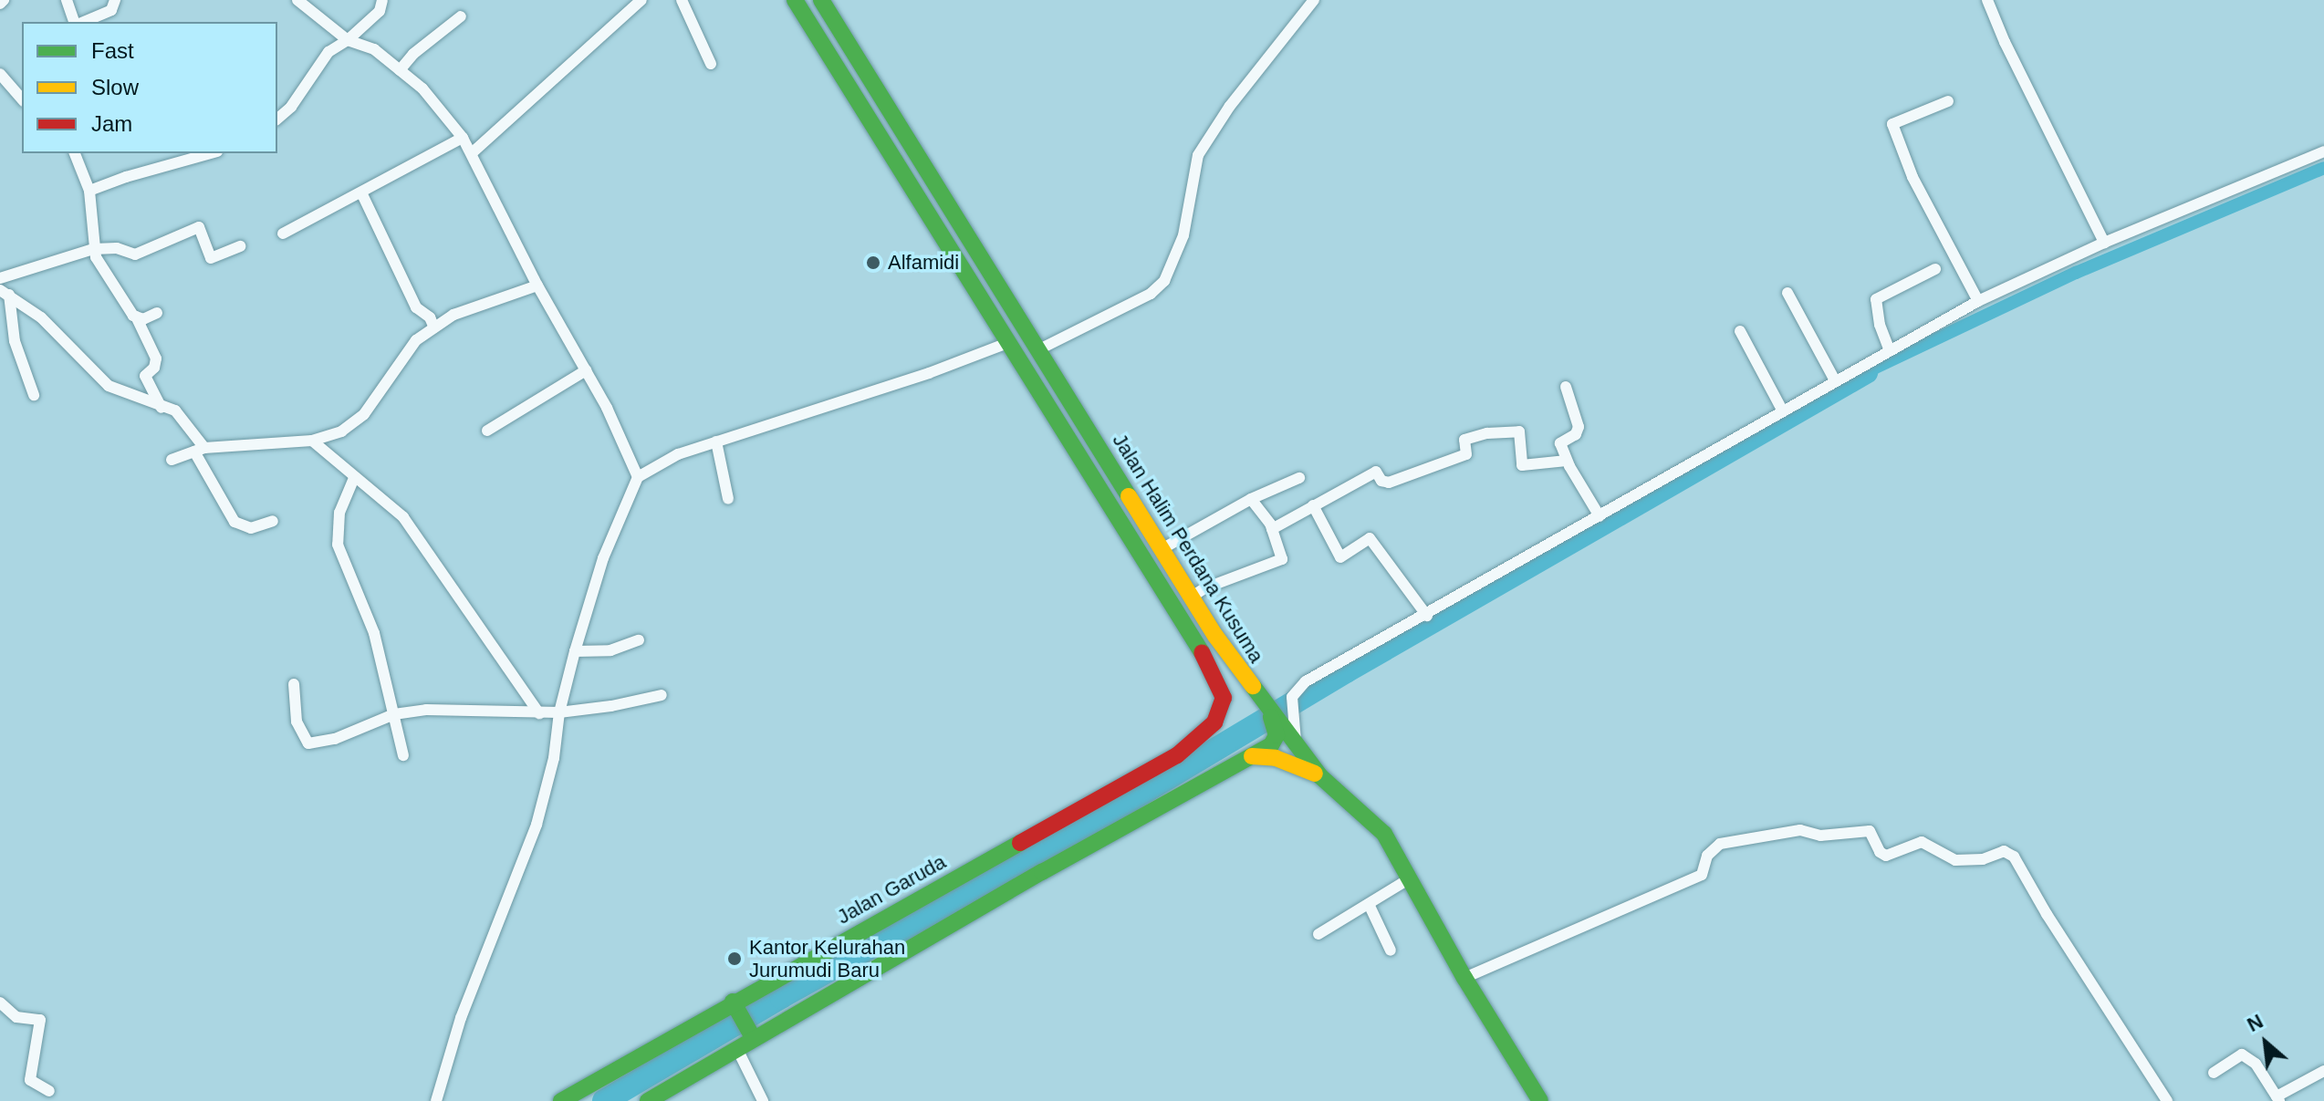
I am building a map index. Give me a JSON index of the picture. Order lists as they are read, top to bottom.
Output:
{
  "streets": {
    "main road": ["Jalan Halim Perdana Kusuma", "Jalan Garuda"]
  },
  "places": ["Alfamidi", "Kantor Kelurahan Jurumudi Baru"],
  "legend": ["Fast", "Slow", "Jam"],
  "north": "top left"
}
